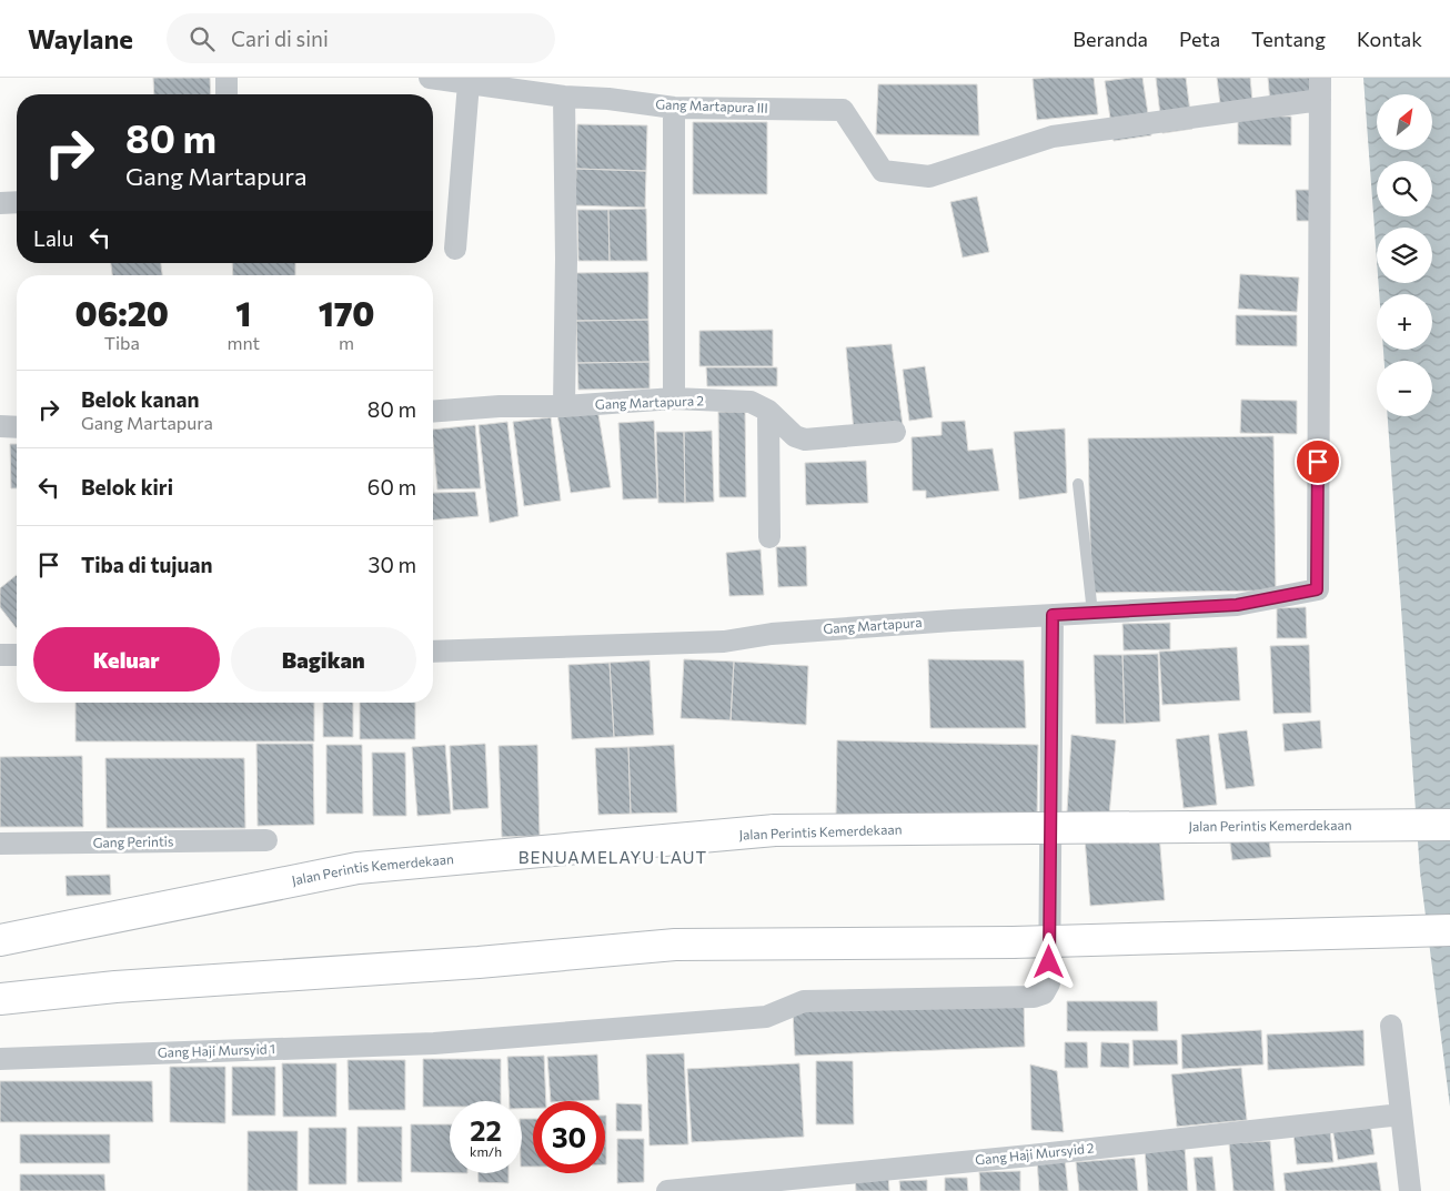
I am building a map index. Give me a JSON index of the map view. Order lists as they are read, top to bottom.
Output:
{
  "streets": {
    "highway": ["Jalan Perintis Kemerdekaan"],
    "street": [
      "Gang Martapura III",
      "Gang Martapura 2",
      "Gang Martapura",
      "Gang Perintis",
      "Gang Haji Mursyid 1",
      "Gang Haji Mursyid 2"
    ]
  },
  "crossings": [
    ["Gang Martapura III", "Gang Martapura"],
    ["Gang Martapura", "Gang Haji Mursyid 1"]
  ],
  "districts": ["BENUAMELAYU LAUT"],
  "north": "top right",
  "page": {
    "header": "Waylane",
    "search": "Cari di sini",
    "nav": [
      "Beranda",
      "Peta",
      "Tentang",
      "Kontak"
    ],
    "map_buttons": ["+", "−"],
    "turn": ["80 m", "Gang Martapura"],
    "then": "Lalu",
    "eta": [
      "06:20",
      "Tiba",
      "1",
      "mnt",
      "170",
      "m"
    ],
    "list": [
      {
        "name": "Belok kanan",
        "note": "Gang Martapura",
        "value": "80 m"
      },
      {
        "name": "Belok kiri",
        "value": "60 m"
      },
      {
        "name": "Tiba di tujuan",
        "value": "30 m"
      }
    ],
    "buttons": ["Keluar", "Bagikan"],
    "speed": "22 km/h",
    "limit": "30"
  }
}
